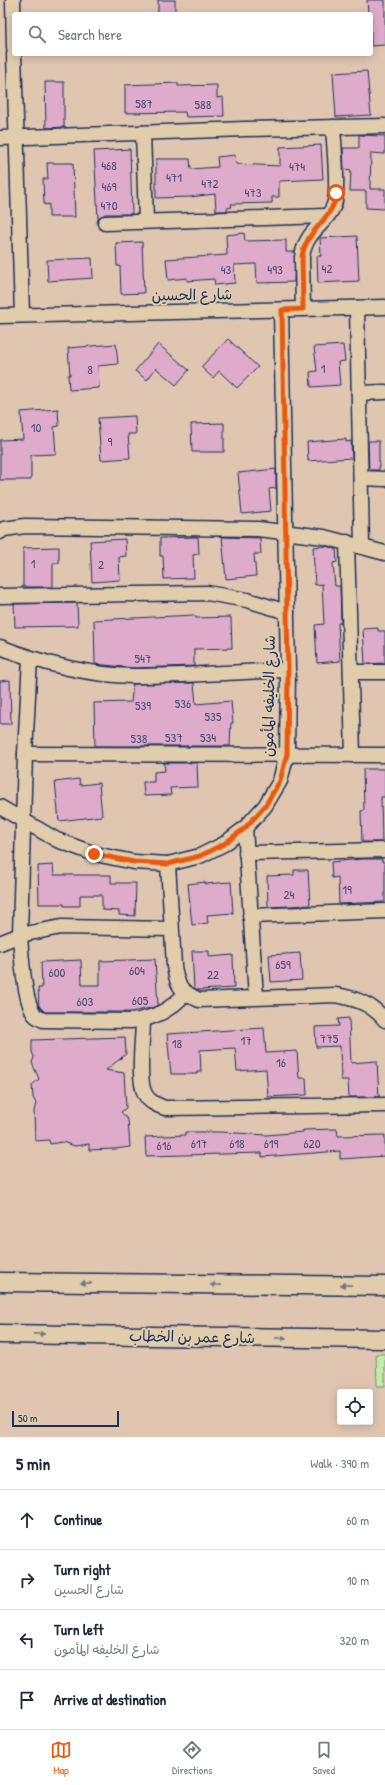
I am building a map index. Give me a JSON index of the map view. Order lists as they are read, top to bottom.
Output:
{
  "streets": {
    "street": ["شارع الحسين", "شارع الخليفه المأمون", "شارع عمر بن الخطاب"]
  },
  "crossings": [
    ["شارع الحسين", "شارع الخليفه المأمون"]
  ],
  "house_numbers": [
    "587",
    "588",
    "468",
    "474",
    "471",
    "472",
    "469",
    "473",
    "470",
    "42",
    "43",
    "493",
    "1",
    "8",
    "10",
    "9",
    "1",
    "2",
    "547",
    "536",
    "539",
    "535",
    "537",
    "534",
    "538",
    "19",
    "24",
    "659",
    "604",
    "600",
    "22",
    "605",
    "603",
    "775",
    "17",
    "18",
    "16",
    "617",
    "618",
    "619",
    "620",
    "616"
  ],
  "scale_bar": "50 m",
  "page": {
    "search": "Search here",
    "scale": "50 m",
    "heading": ["5 min", "Walk · 390 m"],
    "list": [
      ["Continue", "60 m"],
      ["Turn right", "شارع الحسين", "10 m"],
      ["Turn left", "شارع الخليفه المأمون", "320 m"],
      "Arrive at destination"
    ],
    "nav": ["Map", "Directions", "Saved"]
  }
}
